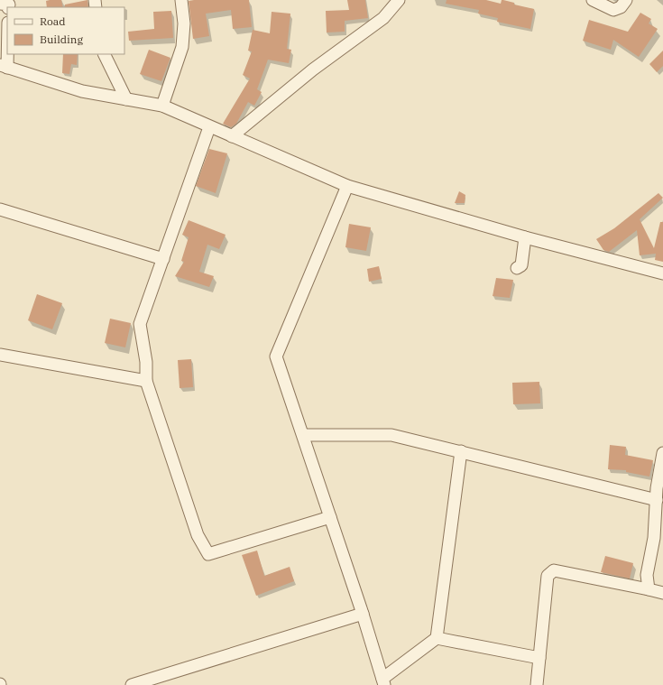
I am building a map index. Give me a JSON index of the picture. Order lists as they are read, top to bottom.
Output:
{
  "legend": ["Road", "Building"]
}
